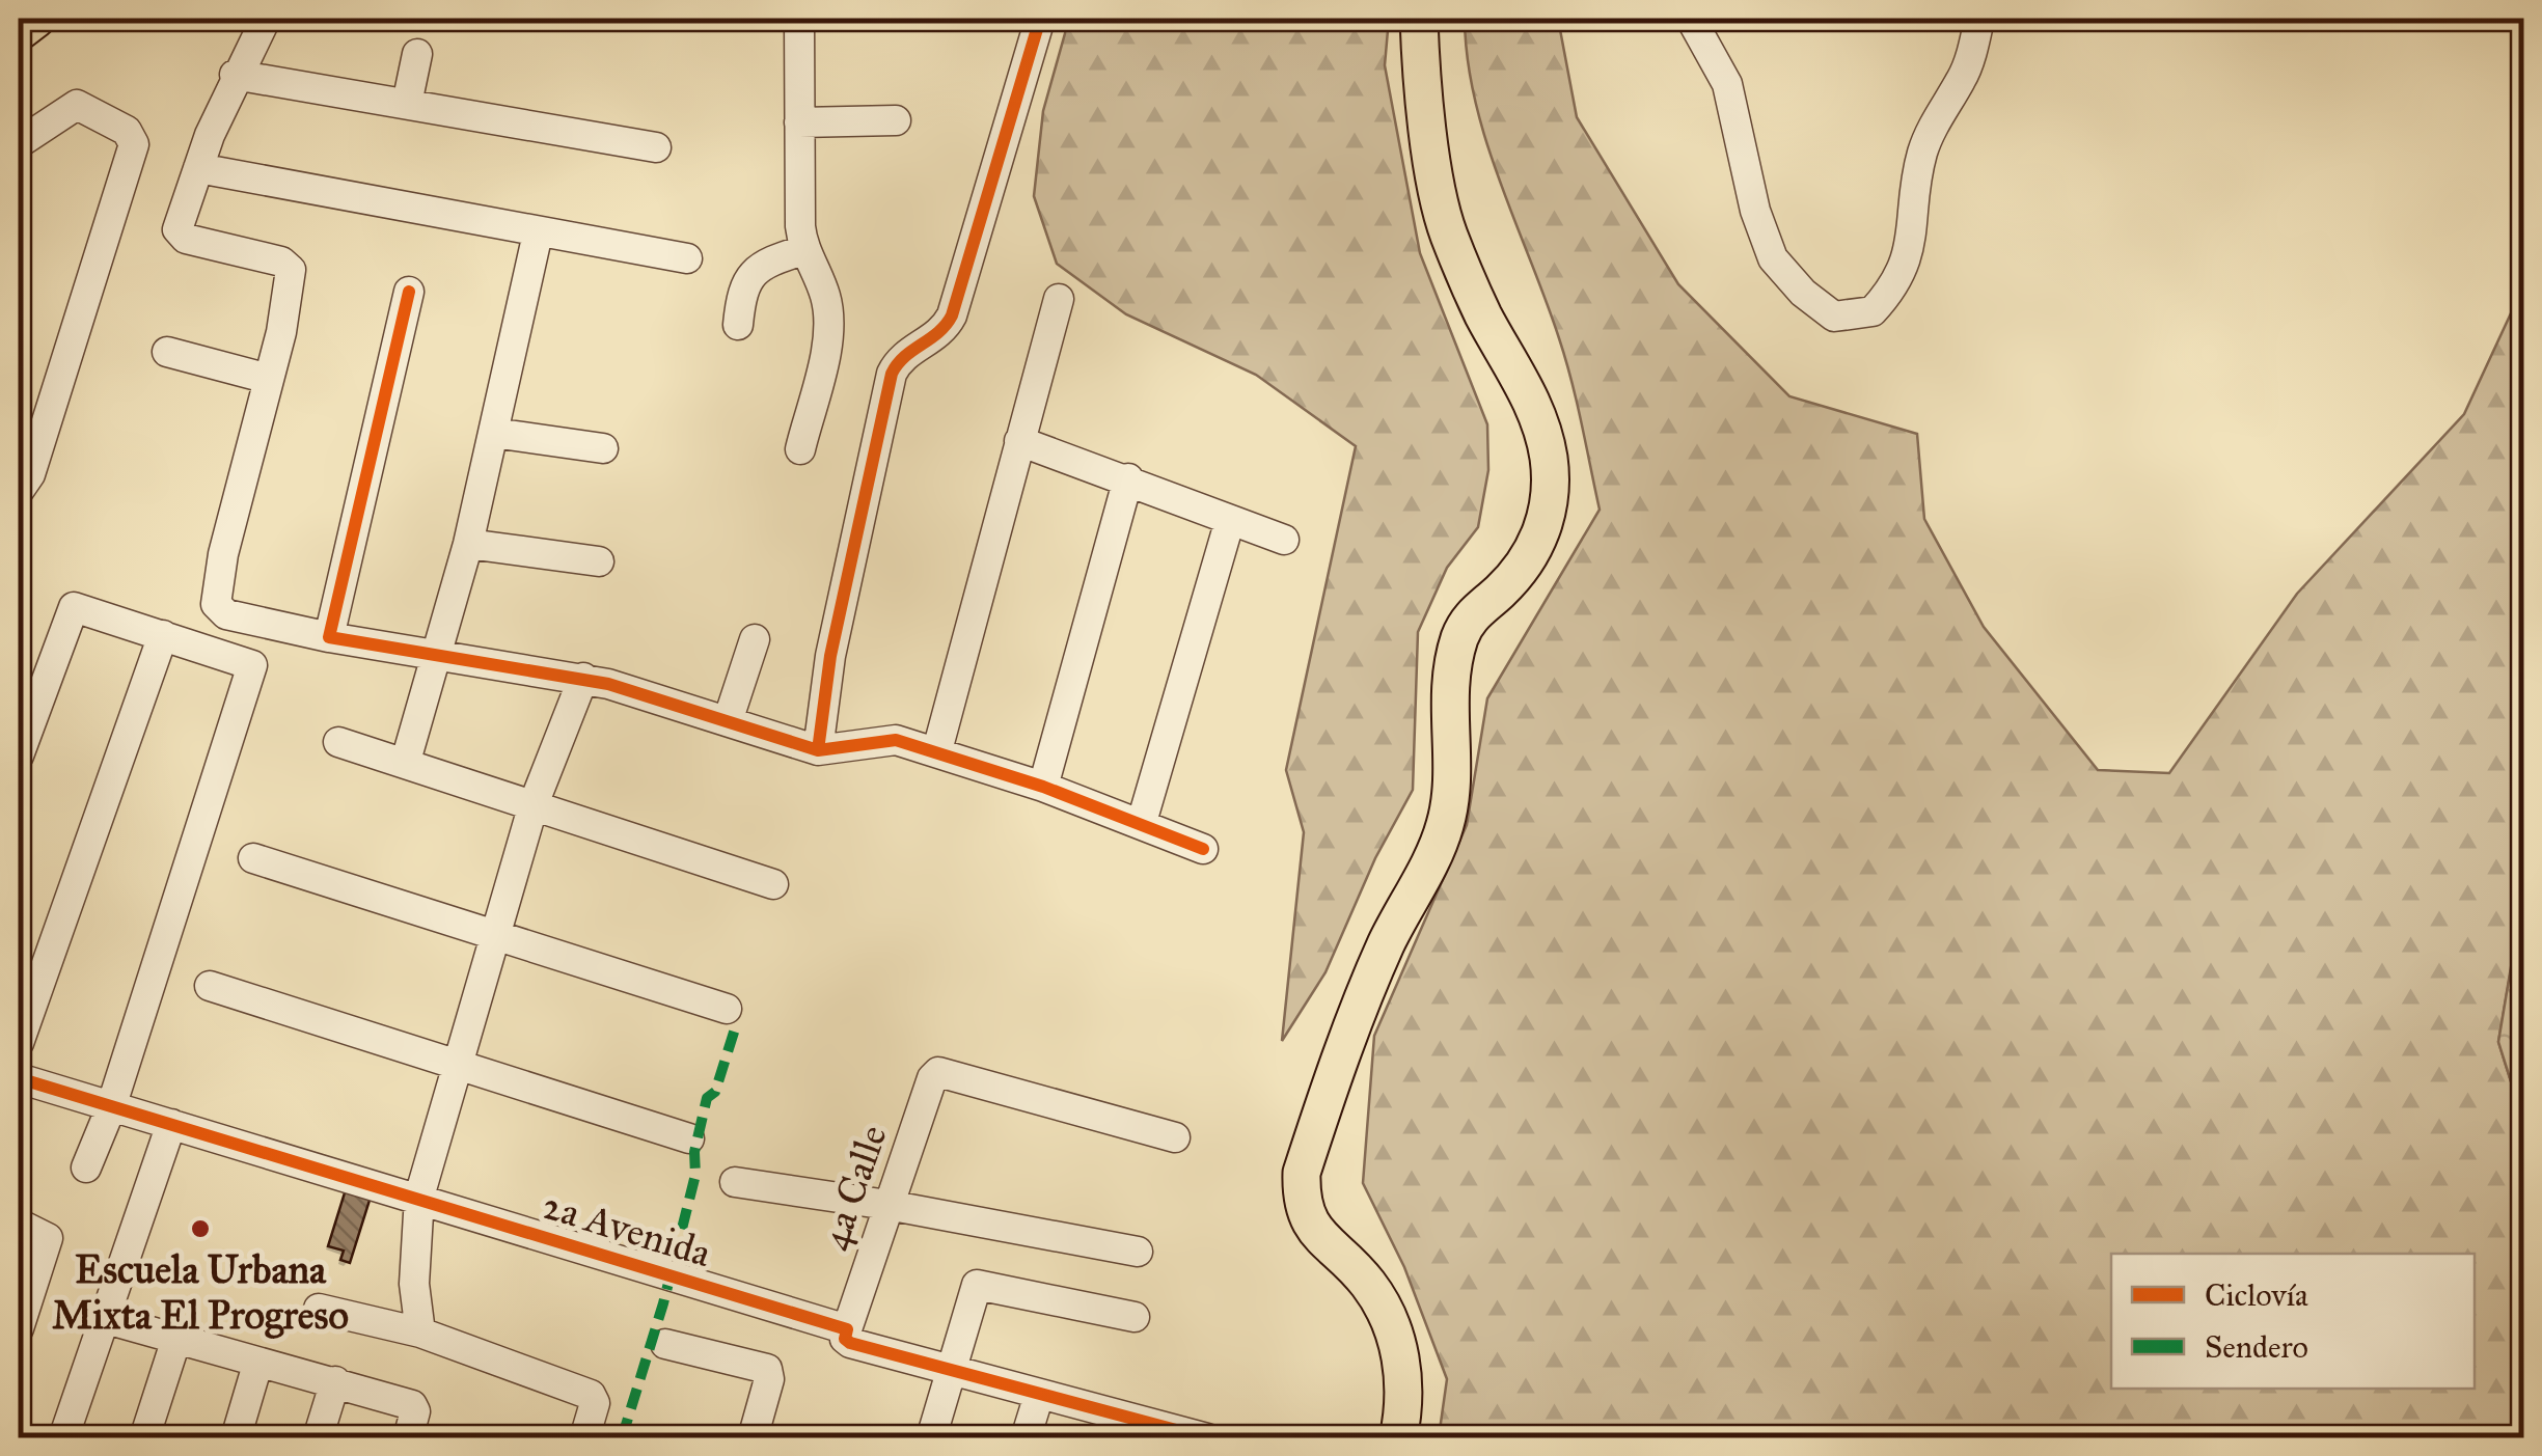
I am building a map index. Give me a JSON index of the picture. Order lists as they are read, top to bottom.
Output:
{
  "streets": {
    "street": ["4a Calle", "2a Avenida"]
  },
  "crossings": [
    ["4a Calle", "2a Avenida"]
  ],
  "places": ["Escuela Urbana Mixta El Progreso"],
  "legend": ["Ciclovía", "Sendero"]
}
